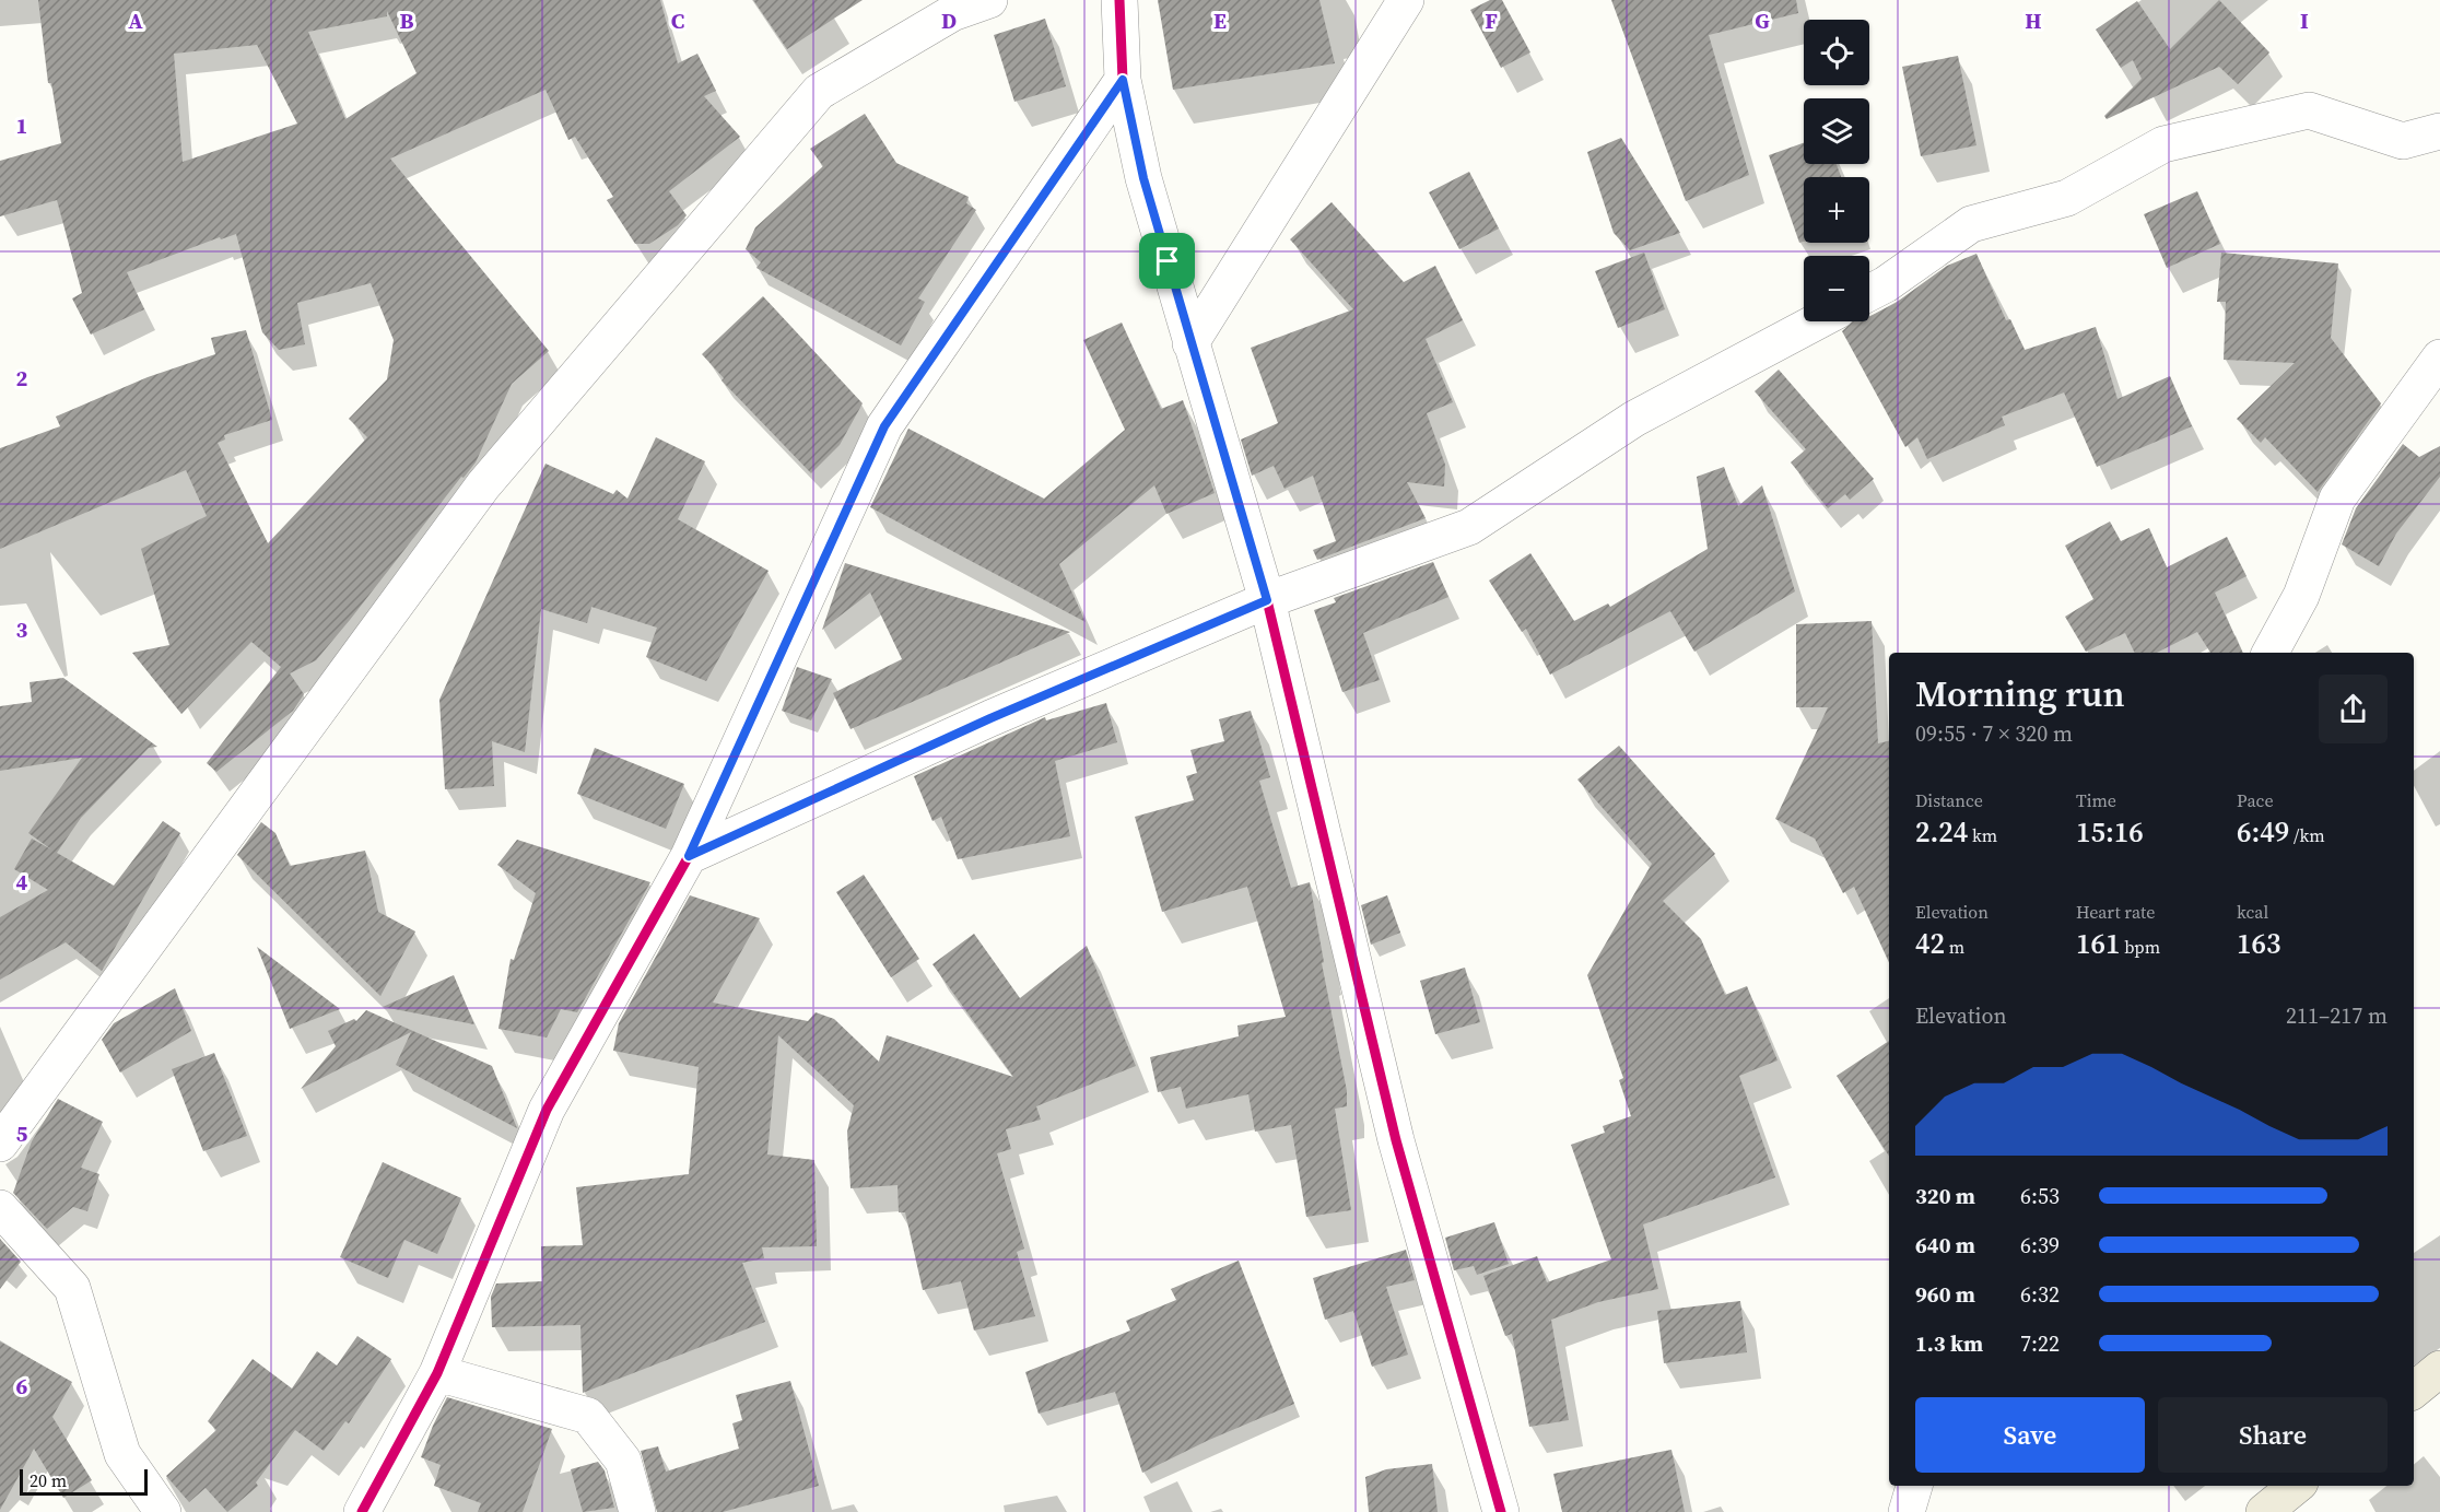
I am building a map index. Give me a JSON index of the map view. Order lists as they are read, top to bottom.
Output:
{
  "scale_bar": "20 m",
  "page": {
    "map_buttons": ["+", "−"],
    "heading": ["Morning run", "09:55 · 7 × 320 m"],
    "stats": [
      ["Distance", "2.24 km"],
      ["Time", "15:16"],
      ["Pace", "6:49 /km"],
      ["Elevation", "42 m"],
      ["Heart rate", "161 bpm"],
      ["kcal", "163"]
    ],
    "chart": ["Elevation", "211–217 m"],
    "list": [
      {
        "name": "320 m",
        "note": "6:53"
      },
      {
        "name": "640 m",
        "note": "6:39"
      },
      {
        "name": "960 m",
        "note": "6:32"
      },
      {
        "name": "1.3 km",
        "note": "7:22"
      }
    ],
    "buttons": ["Save", "Share"],
    "scale": "20 m"
  },
  "grid": {
    "columns": [
      "A",
      "B",
      "C",
      "D",
      "E",
      "F",
      "G",
      "H",
      "I"
    ],
    "rows": [
      "1",
      "2",
      "3",
      "4",
      "5",
      "6"
    ]
  }
}
